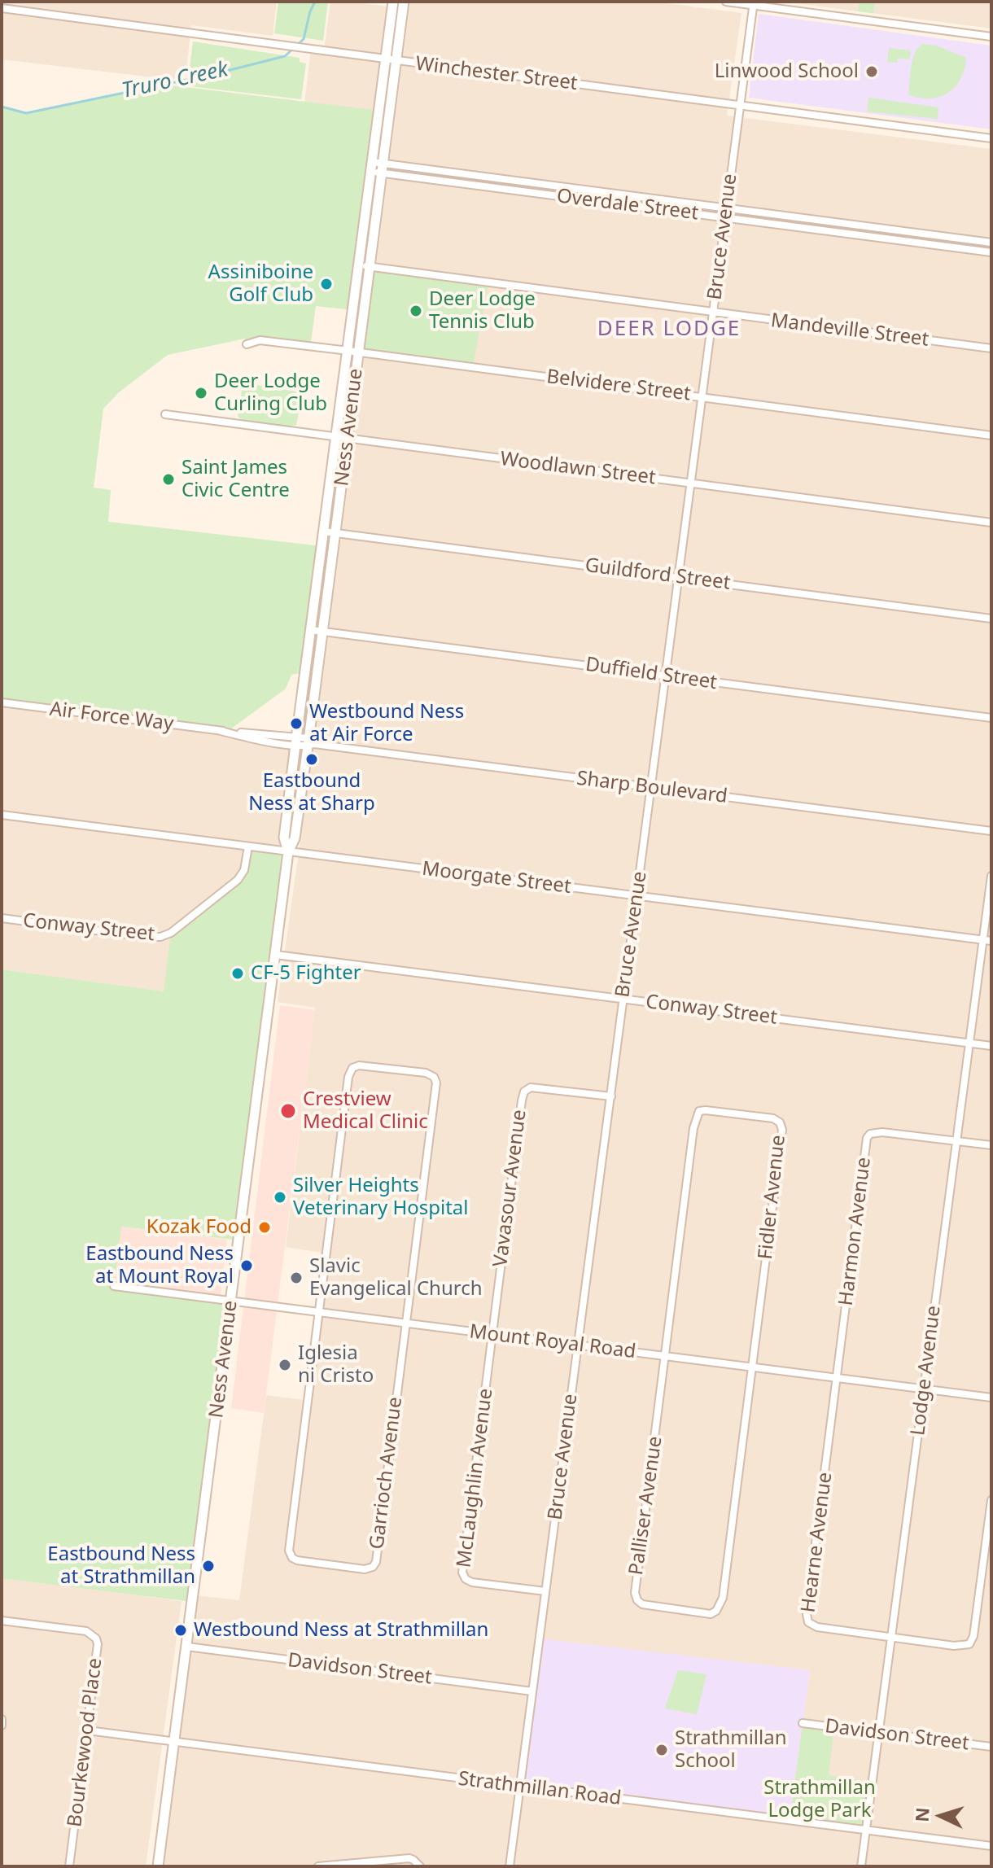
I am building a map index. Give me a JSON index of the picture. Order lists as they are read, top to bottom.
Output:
{
  "streets": {
    "main road": ["Ness Avenue"],
    "street": [
      "Winchester Street",
      "Overdale Street",
      "Bruce Avenue",
      "Mandeville Street",
      "Belvidere Street",
      "Woodlawn Street",
      "Guildford Street",
      "Duffield Street",
      "Air Force Way",
      "Sharp Boulevard",
      "Moorgate Street",
      "Conway Street",
      "Vavasour Avenue",
      "Fidler Avenue",
      "Harmon Avenue",
      "Mount Royal Road",
      "Lodge Avenue",
      "Garrioch Avenue",
      "McLaughlin Avenue",
      "Palliser Avenue",
      "Hearne Avenue",
      "Davidson Street",
      "Bourkewood Place",
      "Strathmillan Road"
    ]
  },
  "crossings": [
    ["Winchester Street", "Bruce Avenue"],
    ["Winchester Street", "Ness Avenue"],
    ["Overdale Street", "Bruce Avenue"],
    ["Overdale Street", "Ness Avenue"],
    ["Bruce Avenue", "Mandeville Street"],
    ["Bruce Avenue", "Belvidere Street"],
    ["Bruce Avenue", "Woodlawn Street"],
    ["Bruce Avenue", "Guildford Street"],
    ["Bruce Avenue", "Duffield Street"],
    ["Bruce Avenue", "Sharp Boulevard"],
    ["Bruce Avenue", "Moorgate Street"],
    ["Bruce Avenue", "Conway Street"],
    ["Bruce Avenue", "Vavasour Avenue"],
    ["Bruce Avenue", "Mount Royal Road"],
    ["Bruce Avenue", "McLaughlin Avenue"],
    ["Bruce Avenue", "Davidson Street"],
    ["Bruce Avenue", "Strathmillan Road"],
    ["Mandeville Street", "Ness Avenue"],
    ["Belvidere Street", "Ness Avenue"],
    ["Ness Avenue", "Woodlawn Street"],
    ["Ness Avenue", "Guildford Street"],
    ["Ness Avenue", "Duffield Street"],
    ["Ness Avenue", "Air Force Way"],
    ["Ness Avenue", "Sharp Boulevard"],
    ["Ness Avenue", "Moorgate Street"],
    ["Ness Avenue", "Conway Street"],
    ["Ness Avenue", "Mount Royal Road"],
    ["Ness Avenue", "Davidson Street"],
    ["Ness Avenue", "Strathmillan Road"],
    ["Air Force Way", "Sharp Boulevard"],
    ["Moorgate Street", "Conway Street"],
    ["Moorgate Street", "Lodge Avenue"],
    ["Conway Street", "Lodge Avenue"],
    ["Vavasour Avenue", "Mount Royal Road"],
    ["Vavasour Avenue", "McLaughlin Avenue"],
    ["Fidler Avenue", "Mount Royal Road"],
    ["Fidler Avenue", "Palliser Avenue"],
    ["Harmon Avenue", "Mount Royal Road"],
    ["Harmon Avenue", "Lodge Avenue"],
    ["Harmon Avenue", "Hearne Avenue"],
    ["Mount Royal Road", "Lodge Avenue"],
    ["Mount Royal Road", "Garrioch Avenue"],
    ["Mount Royal Road", "McLaughlin Avenue"],
    ["Mount Royal Road", "Palliser Avenue"],
    ["Mount Royal Road", "Hearne Avenue"],
    ["Lodge Avenue", "Hearne Avenue"],
    ["Lodge Avenue", "Davidson Street"],
    ["Lodge Avenue", "Strathmillan Road"],
    ["Bourkewood Place", "Strathmillan Road"]
  ],
  "districts": ["DEER LODGE"],
  "water": ["Truro Creek"],
  "parks": ["Strathmillan Lodge Park"],
  "places": [
    "Linwood School",
    "Assiniboine Golf Club",
    "Deer Lodge Tennis Club",
    "Deer Lodge Curling Club",
    "Saint James Civic Centre",
    "Westbound Ness at Air Force",
    "Eastbound Ness at Sharp",
    "CF-5 Fighter",
    "Crestview Medical Clinic",
    "Silver Heights Veterinary Hospital",
    "Kozak Food",
    "Eastbound Ness at Mount Royal",
    "Slavic Evangelical Church",
    "Iglesia ni Cristo",
    "Eastbound Ness at Strathmillan",
    "Westbound Ness at Strathmillan",
    "Strathmillan School"
  ],
  "north": "left"
}
